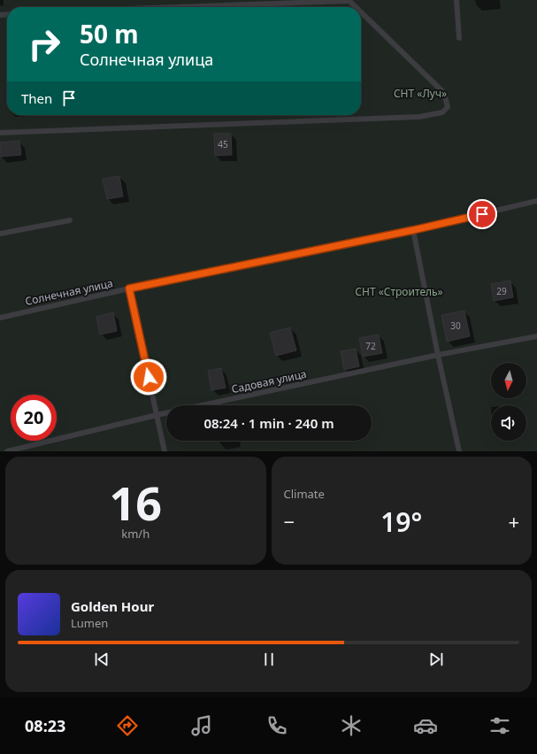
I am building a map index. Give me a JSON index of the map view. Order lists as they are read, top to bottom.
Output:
{
  "streets": {
    "lane": ["Солнечная улица", "Садовая улица"]
  },
  "parks": ["СНТ «Луч»", "СНТ «Строитель»"],
  "house_numbers": [
    "45",
    "29",
    "30",
    "72"
  ],
  "north": "bottom",
  "page": {
    "turn": ["50 m", "Солнечная улица"],
    "then": "Then",
    "limit": "20",
    "trip": "08:24 · 1 min · 240 m",
    "tile": [
      ["16", "km/h"],
      "Climate"
    ],
    "heat": ["−", "19°", "+"],
    "song": ["Golden Hour", "Lumen"],
    "tabs": "08:23"
  }
}
